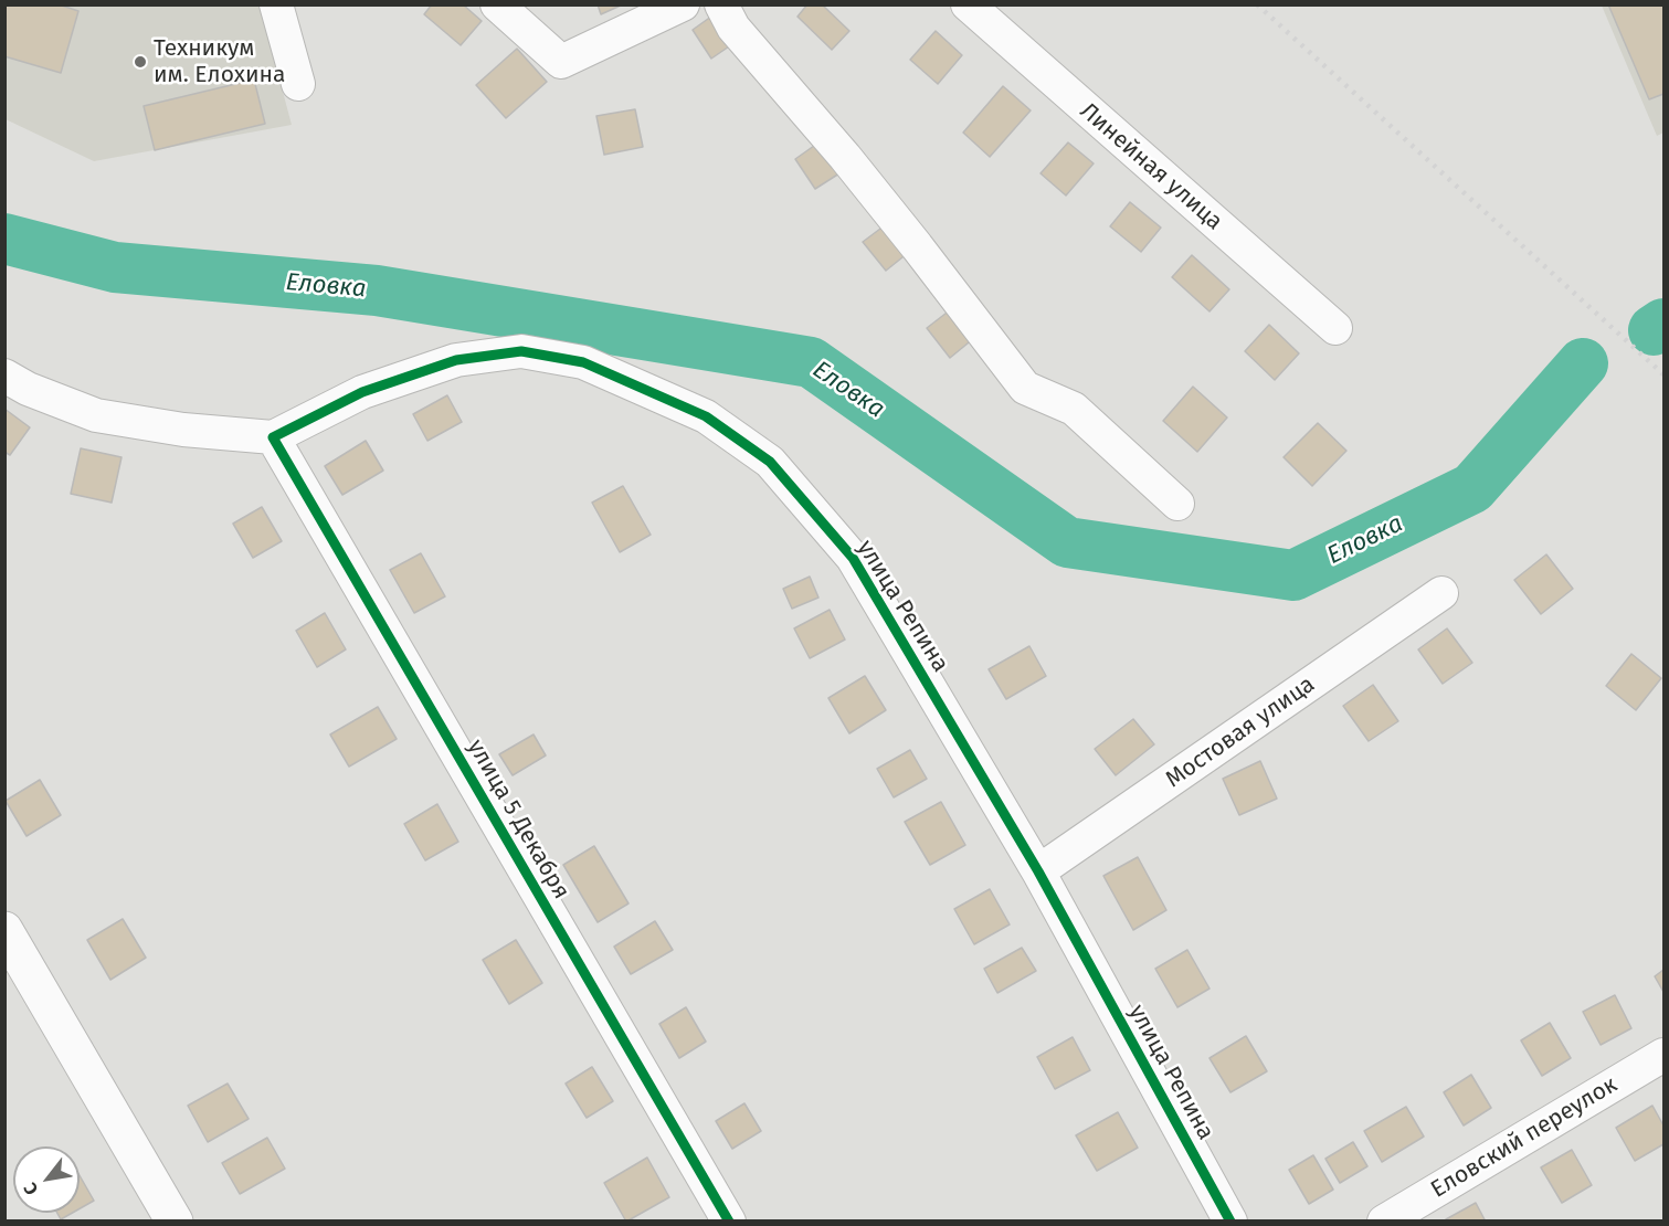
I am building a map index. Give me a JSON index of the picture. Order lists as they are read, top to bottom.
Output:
{
  "streets": {
    "street": [
      "Линейная улица",
      "улица Репина",
      "Мостовая улица",
      "улица 5 Декабря",
      "Еловский переулок"
    ]
  },
  "crossings": [
    ["улица Репина", "Мостовая улица"],
    ["улица Репина", "улица 5 Декабря"]
  ],
  "water": ["Еловка"],
  "places": ["Техникум им. Елохина"],
  "north": "bottom left"
}
